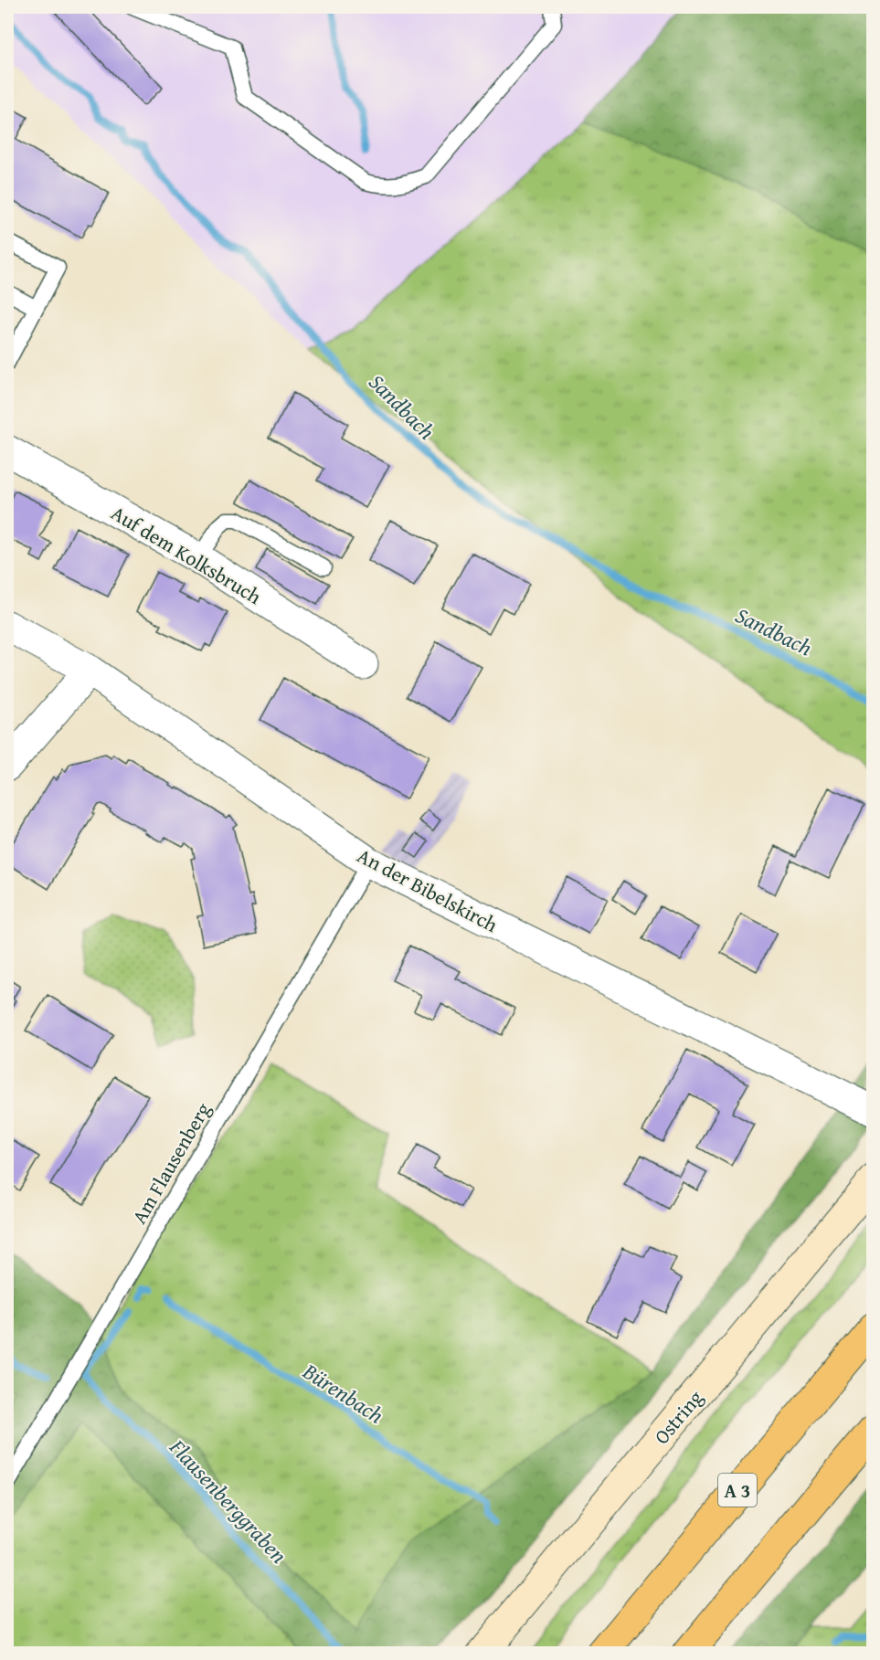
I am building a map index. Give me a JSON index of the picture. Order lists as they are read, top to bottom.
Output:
{
  "streets": {
    "highway": ["A 3"],
    "main road": ["Ostring"],
    "street": ["Auf dem Kolksbruch", "An der Bibelskirch"],
    "lane": ["Am Flausenberg"]
  },
  "crossings": [
    ["An der Bibelskirch", "Am Flausenberg"]
  ],
  "water": ["Sandbach", "Bürenbach", "Flausenberggraben"]
}
